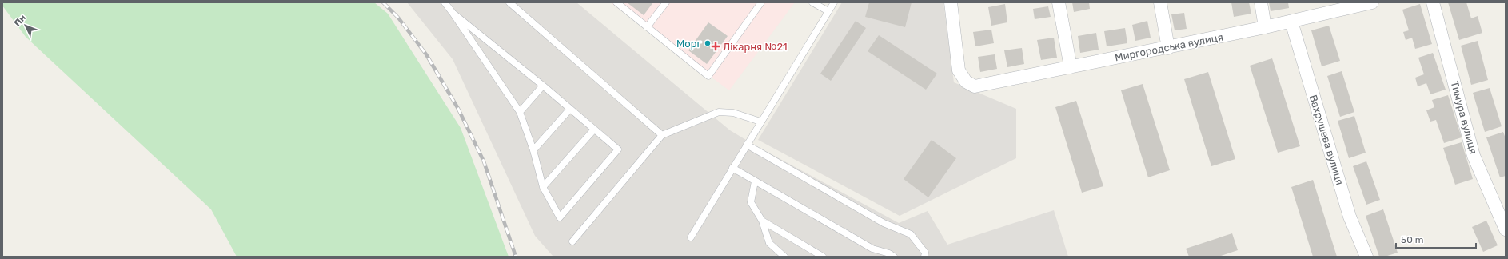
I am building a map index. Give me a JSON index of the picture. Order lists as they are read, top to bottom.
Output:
{
  "streets": {
    "street": ["Миргородська вулиця", "Тимура вулиця", "Вахрушева вулиця"]
  },
  "crossings": [
    ["Миргородська вулиця", "Вахрушева вулиця"]
  ],
  "places": {
    "other": ["Морг"],
    "health": ["Лікарня №21"]
  },
  "scale_bar": "50 m",
  "north": "top left"
}
